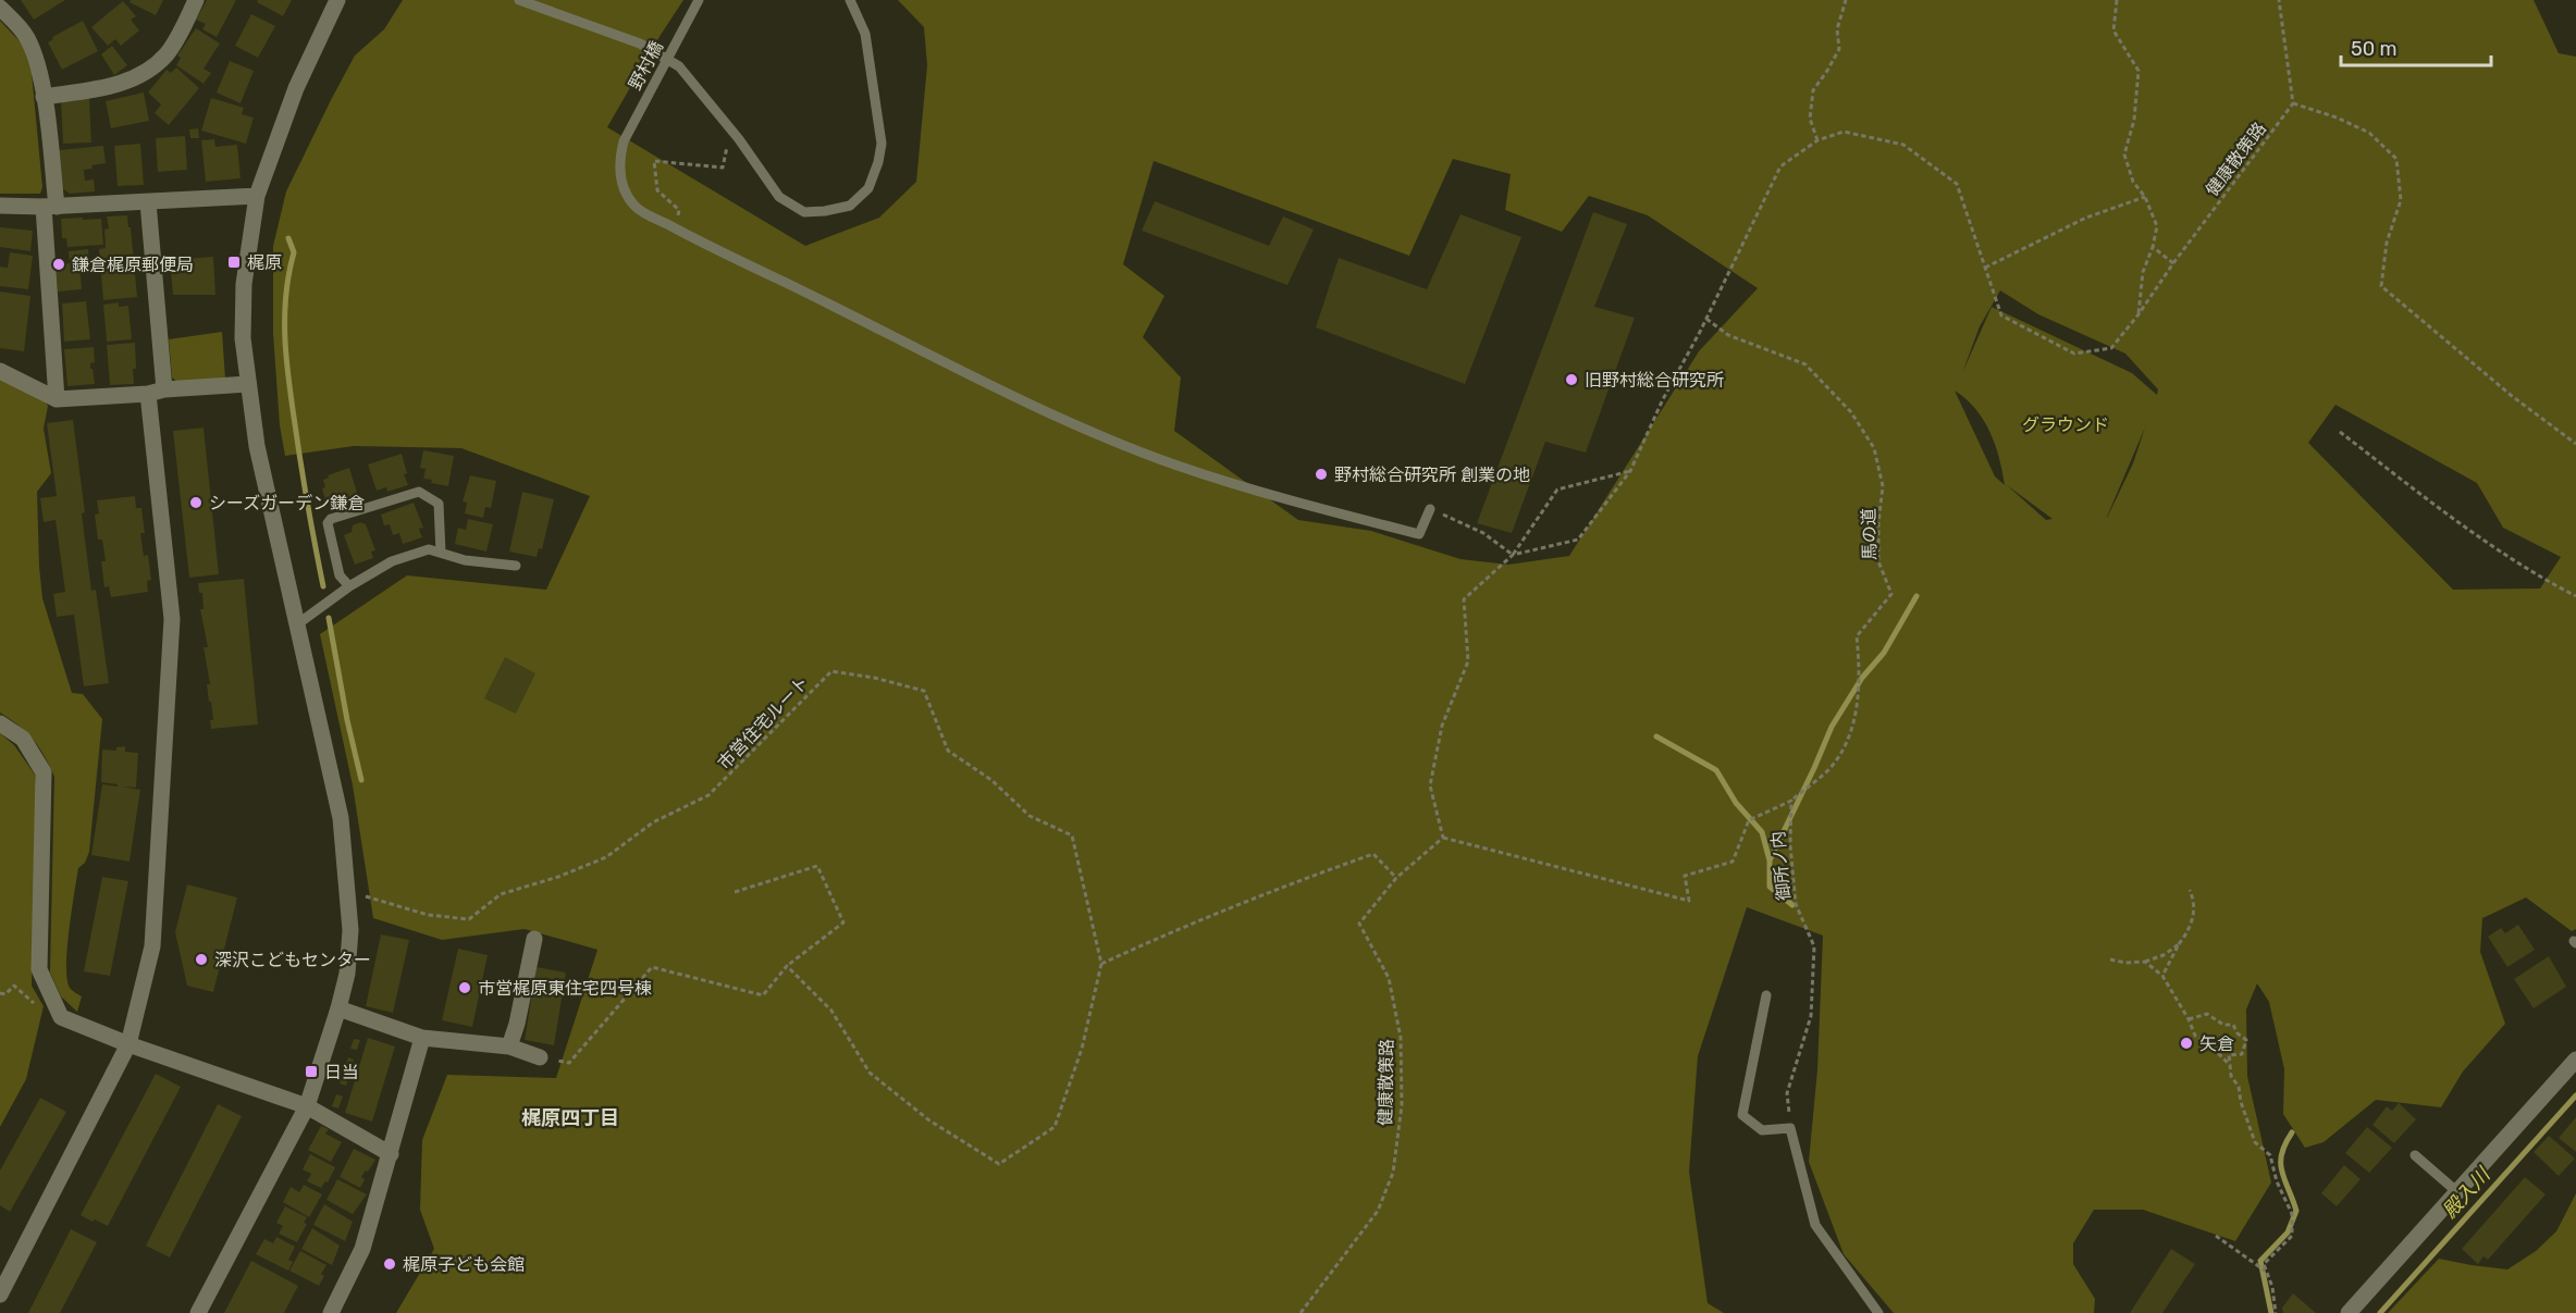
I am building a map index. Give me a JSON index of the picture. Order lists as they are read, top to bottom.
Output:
{
  "streets": {
    "lane": ["野村橋"],
    "path": [
      "健康散策路",
      "馬の道",
      "市営住宅ルート",
      "御所ノ内"
    ]
  },
  "crossings": [
    ["健康散策路", "御所ノ内"],
    ["馬の道", "御所ノ内"]
  ],
  "districts": ["梶原四丁目"],
  "water": ["殿入川"],
  "parks": ["グラウンド"],
  "places": {
    "transit": ["梶原", "日当"],
    "other": [
      "鎌倉梶原郵便局",
      "旧野村総合研究所",
      "野村総合研究所 創業の地",
      "シーズガーデン鎌倉",
      "深沢こどもセンター",
      "市営梶原東住宅四号棟",
      "矢倉",
      "梶原子ども会館"
    ]
  },
  "scale_bar": "50 m"
}
